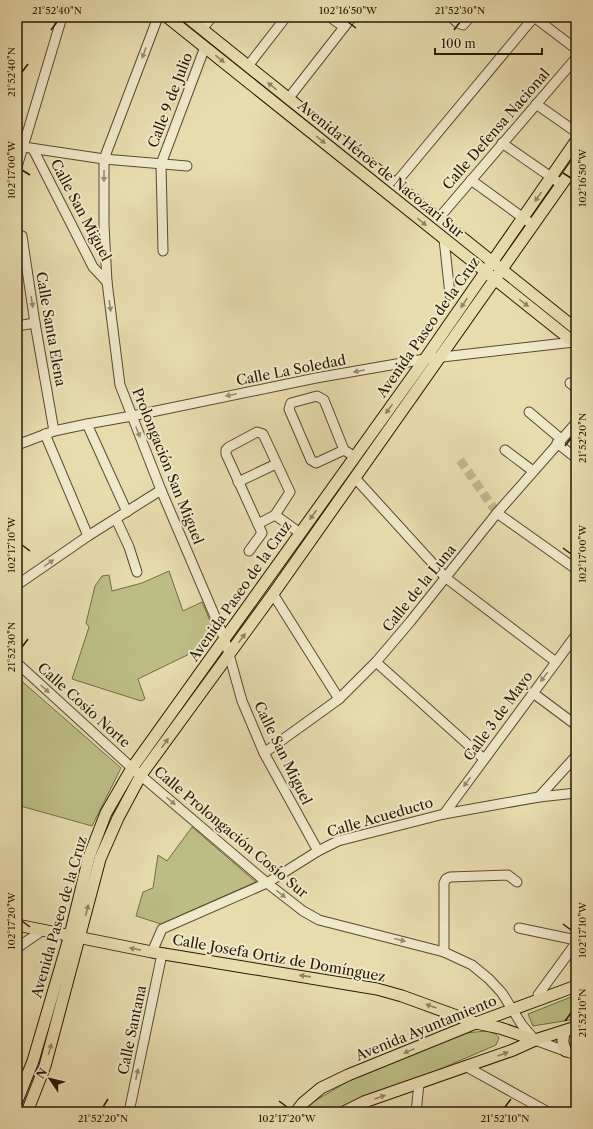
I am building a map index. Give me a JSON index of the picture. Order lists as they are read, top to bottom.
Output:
{
  "streets": {
    "main road": [
      "Avenida Héroe de Nacozari Sur",
      "Avenida Paseo de la Cruz",
      "Calle Josefa Ortiz de Domínguez",
      "Avenida Ayuntamiento"
    ],
    "street": [
      "Calle 9 de Julio",
      "Calle Defensa Nacional",
      "Calle San Miguel",
      "Calle Santa Elena",
      "Calle La Soledad",
      "Prolongación San Miguel",
      "Calle de la Luna",
      "Calle Cosío Norte",
      "Calle 3 de Mayo",
      "Calle Acueducto",
      "Calle Prolongación Cosío Sur",
      "Calle Santana"
    ]
  },
  "crossings": [
    ["Calle 9 de Julio", "Avenida Héroe de Nacozari Sur"],
    ["Calle Defensa Nacional", "Avenida Héroe de Nacozari Sur"],
    ["Avenida Héroe de Nacozari Sur", "Avenida Paseo de la Cruz"],
    ["Avenida Héroe de Nacozari Sur", "Calle La Soledad"],
    ["Calle San Miguel", "Avenida Paseo de la Cruz"],
    ["Calle San Miguel", "Prolongación San Miguel"],
    ["Calle San Miguel", "Calle de la Luna"],
    ["Calle San Miguel", "Calle Acueducto"],
    ["Avenida Paseo de la Cruz", "Calle La Soledad"],
    ["Avenida Paseo de la Cruz", "Prolongación San Miguel"],
    ["Avenida Paseo de la Cruz", "Calle Cosío Norte"],
    ["Avenida Paseo de la Cruz", "Calle Prolongación Cosío Sur"],
    ["Avenida Paseo de la Cruz", "Calle Josefa Ortiz de Domínguez"],
    ["Calle Santa Elena", "Calle La Soledad"],
    ["Calle La Soledad", "Prolongación San Miguel"],
    ["Calle Cosío Norte", "Calle Prolongación Cosío Sur"],
    ["Calle 3 de Mayo", "Calle Acueducto"],
    ["Calle Acueducto", "Calle Prolongación Cosío Sur"],
    ["Calle Acueducto", "Calle Josefa Ortiz de Domínguez"],
    ["Calle Acueducto", "Calle Santana"],
    ["Calle Prolongación Cosío Sur", "Calle Josefa Ortiz de Domínguez"],
    ["Calle Prolongación Cosío Sur", "Avenida Ayuntamiento"],
    ["Calle Josefa Ortiz de Domínguez", "Avenida Ayuntamiento"],
    ["Calle Josefa Ortiz de Domínguez", "Calle Santana"]
  ],
  "one_way": [
    "Calle La Soledad",
    "Calle Cosío Norte",
    "Calle 3 de Mayo",
    "Calle Prolongación Cosío Sur",
    "Calle Josefa Ortiz de Domínguez",
    "Calle Santana"
  ],
  "scale_bar": "100 m",
  "north": "top left",
  "coordinates": [
    "21°52'40\"N",
    "102°16'50\"W",
    "21°52'30\"N",
    "102°17'00\"W",
    "21°52'20\"N",
    "102°17'10\"W",
    "102°17'20\"W",
    "21°52'10\"N"
  ]
}
